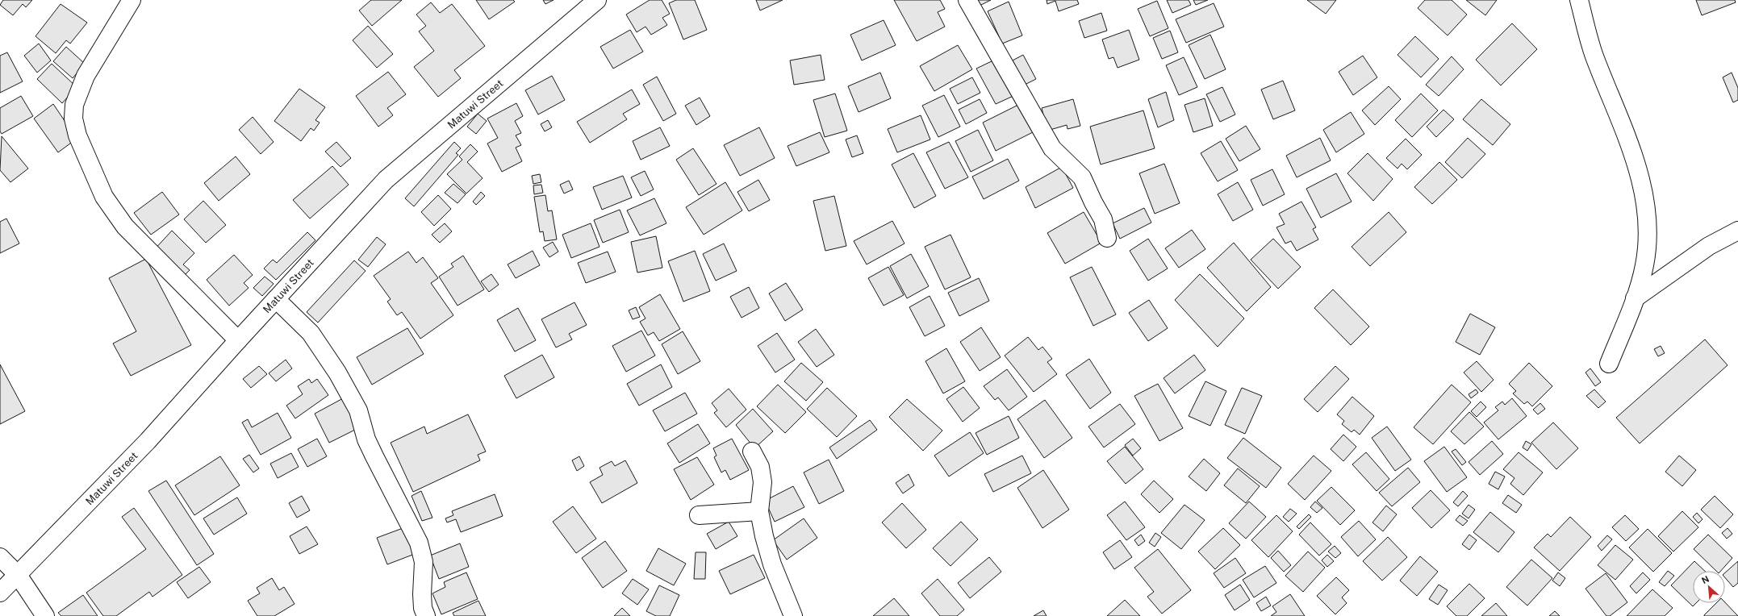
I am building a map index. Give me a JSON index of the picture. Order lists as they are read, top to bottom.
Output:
{
  "streets": {
    "street": ["Matuwi Street"]
  },
  "north": "top left"
}
